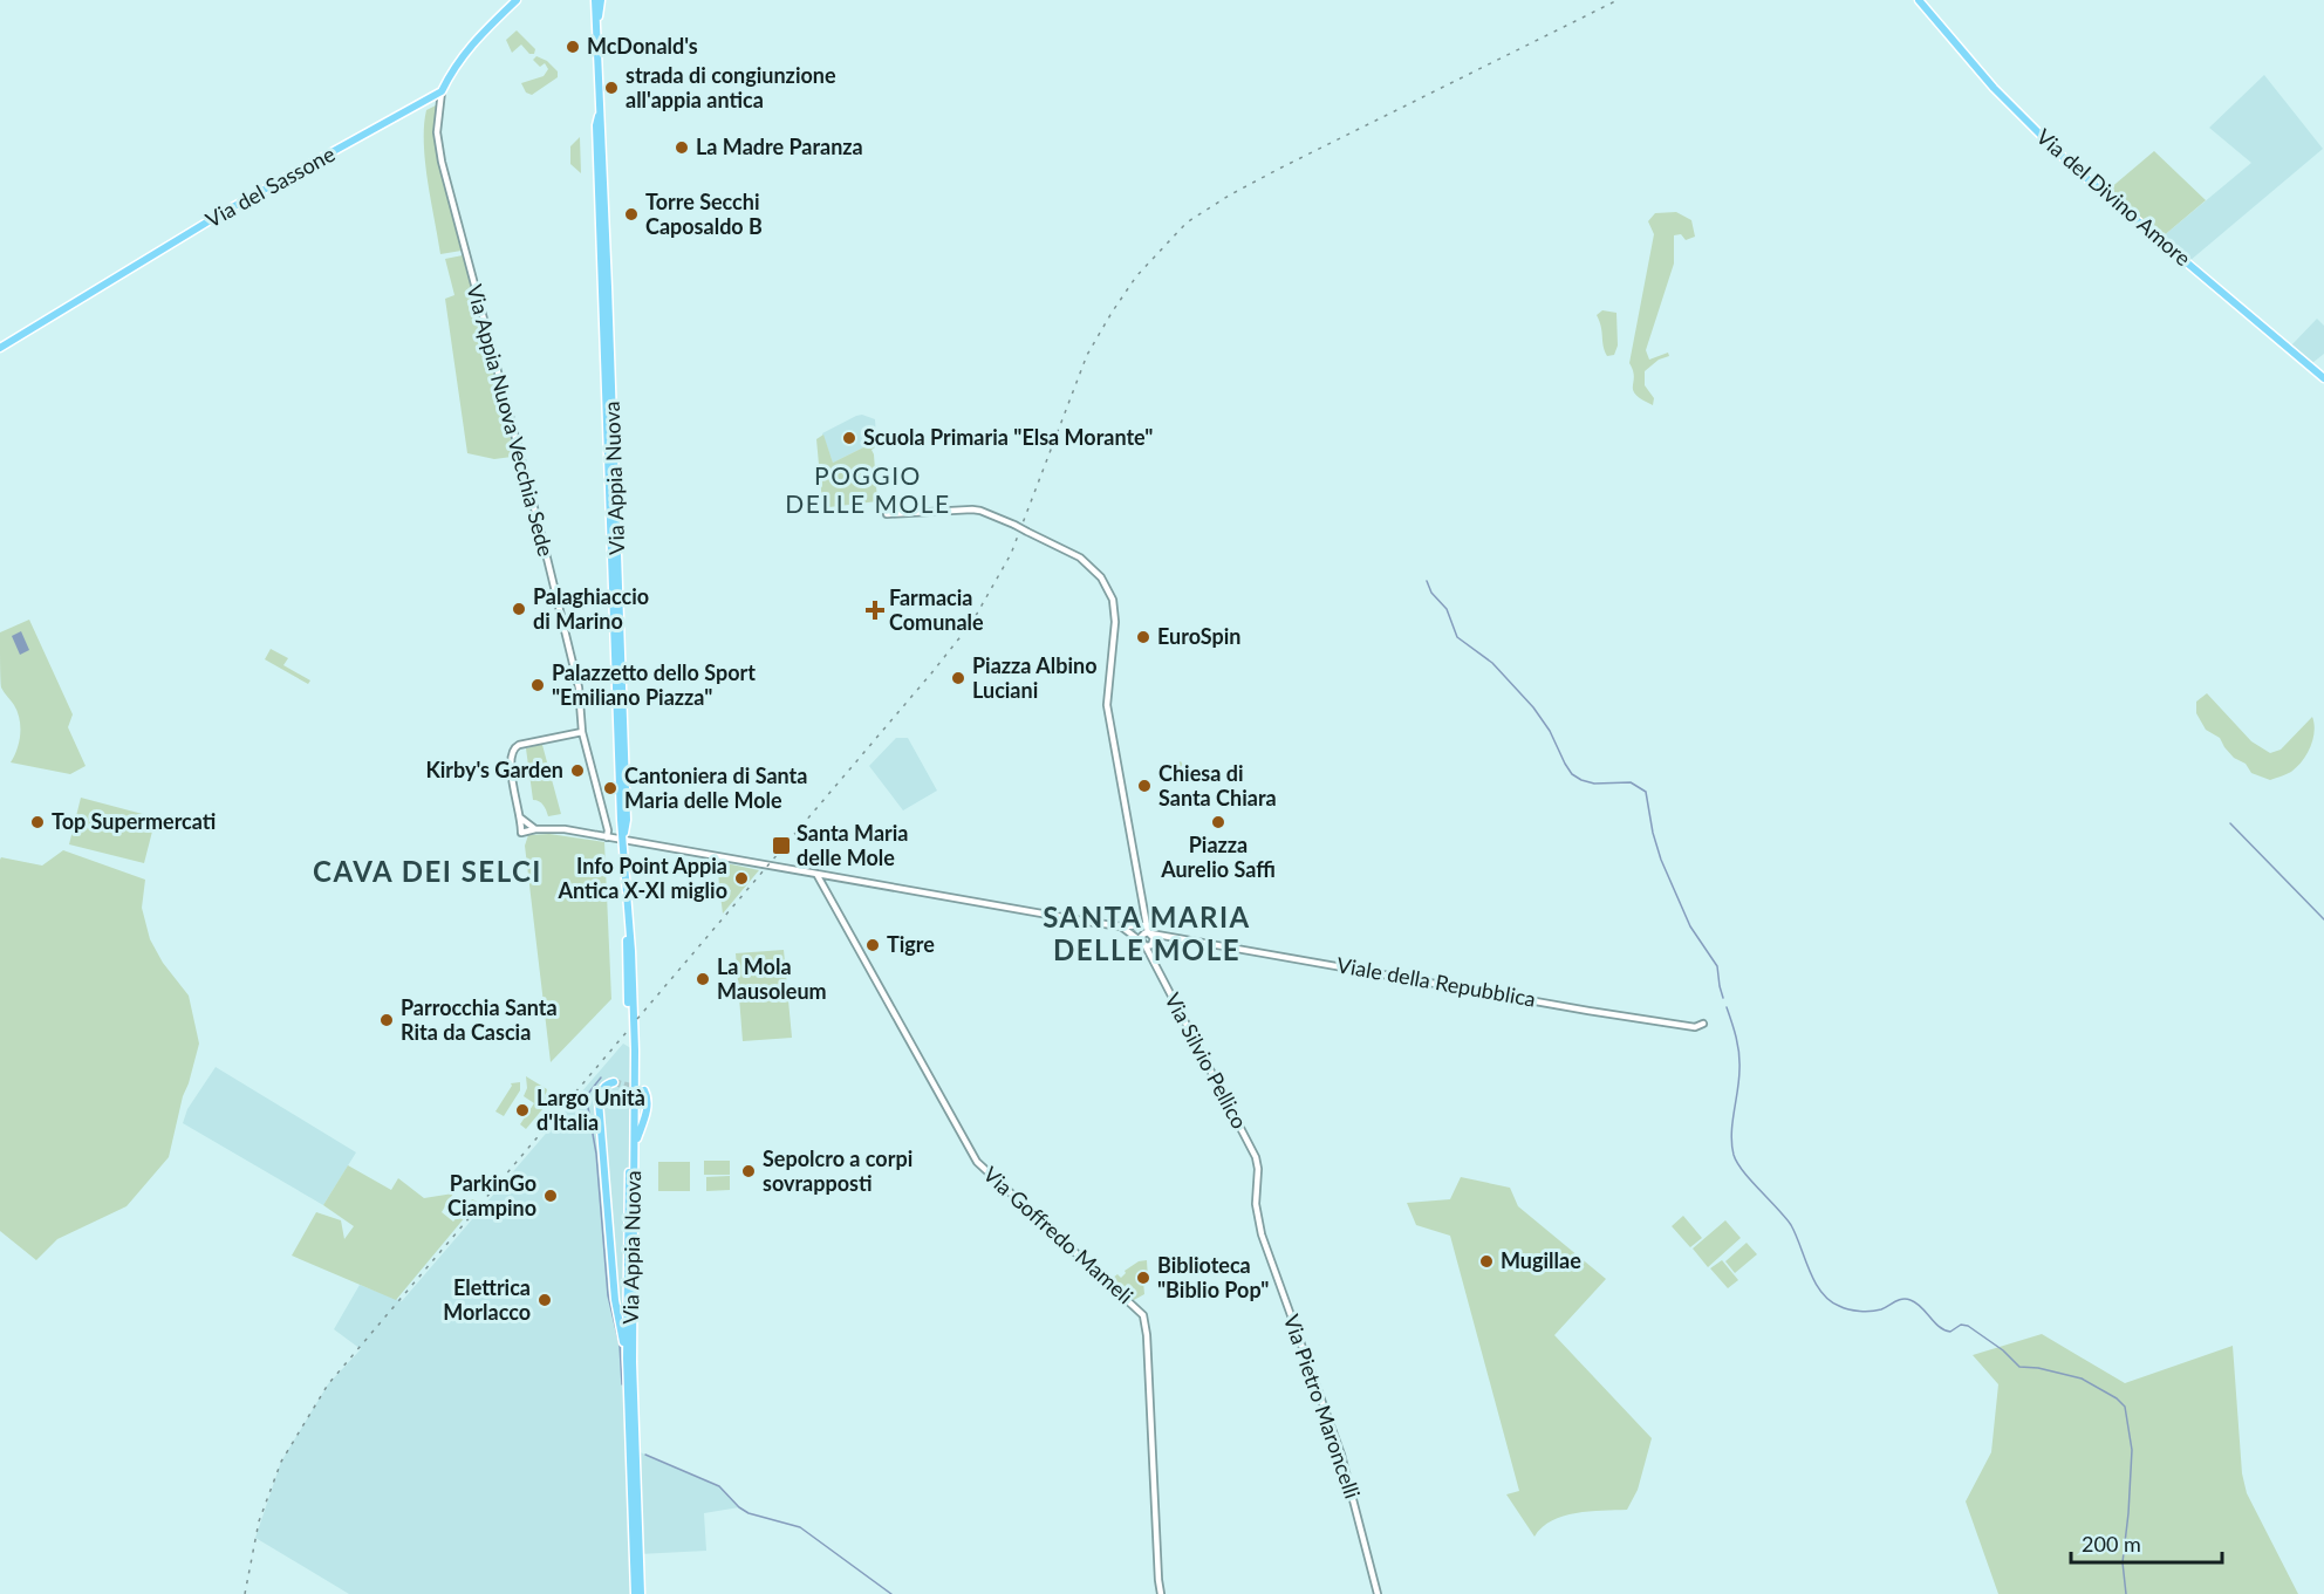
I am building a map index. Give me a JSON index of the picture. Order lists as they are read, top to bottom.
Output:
{
  "streets": {
    "main road": ["Via del Sassone", "Via del Divino Amore", "Via Appia Nuova"],
    "street": [
      "Via Appia Nuova Vecchia Sede",
      "Viale della Repubblica",
      "Via Silvio Pellico",
      "Via Goffredo Mameli",
      "Via Pietro Maroncelli"
    ]
  },
  "crossings": [
    ["Via del Sassone", "Via Appia Nuova Vecchia Sede"],
    ["Viale della Repubblica", "Via Silvio Pellico"],
    ["Via Silvio Pellico", "Via Pietro Maroncelli"]
  ],
  "districts": ["POGGIO DELLE MOLE", "CAVA DEI SELCI", "SANTA MARIA DELLE MOLE"],
  "places": {
    "other": [
      "McDonald's",
      "strada di congiunzione all'appia antica",
      "La Madre Paranza",
      "Torre Secchi Caposaldo B",
      "Scuola Primaria \"Elsa Morante\"",
      "Palaghiaccio di Marino",
      "EuroSpin",
      "Piazza Albino Luciani",
      "Palazzetto dello Sport \"Emiliano Piazza\"",
      "Kirby's Garden",
      "Chiesa di Santa Chiara",
      "Cantoniera di Santa Maria delle Mole",
      "Top Supermercati",
      "Piazza Aurelio Saffi",
      "Info Point Appia Antica X-XI miglio",
      "Tigre",
      "La Mola Mausoleum",
      "Parrocchia Santa Rita da Cascia",
      "Largo Unità d'Italia",
      "Sepolcro a corpi sovrapposti",
      "ParkinGo Ciampino",
      "Mugillae",
      "Biblioteca \"Biblio Pop\"",
      "Elettrica Morlacco"
    ],
    "health": ["Farmacia Comunale"],
    "transit": ["Santa Maria delle Mole"]
  },
  "scale_bar": "200 m"
}
